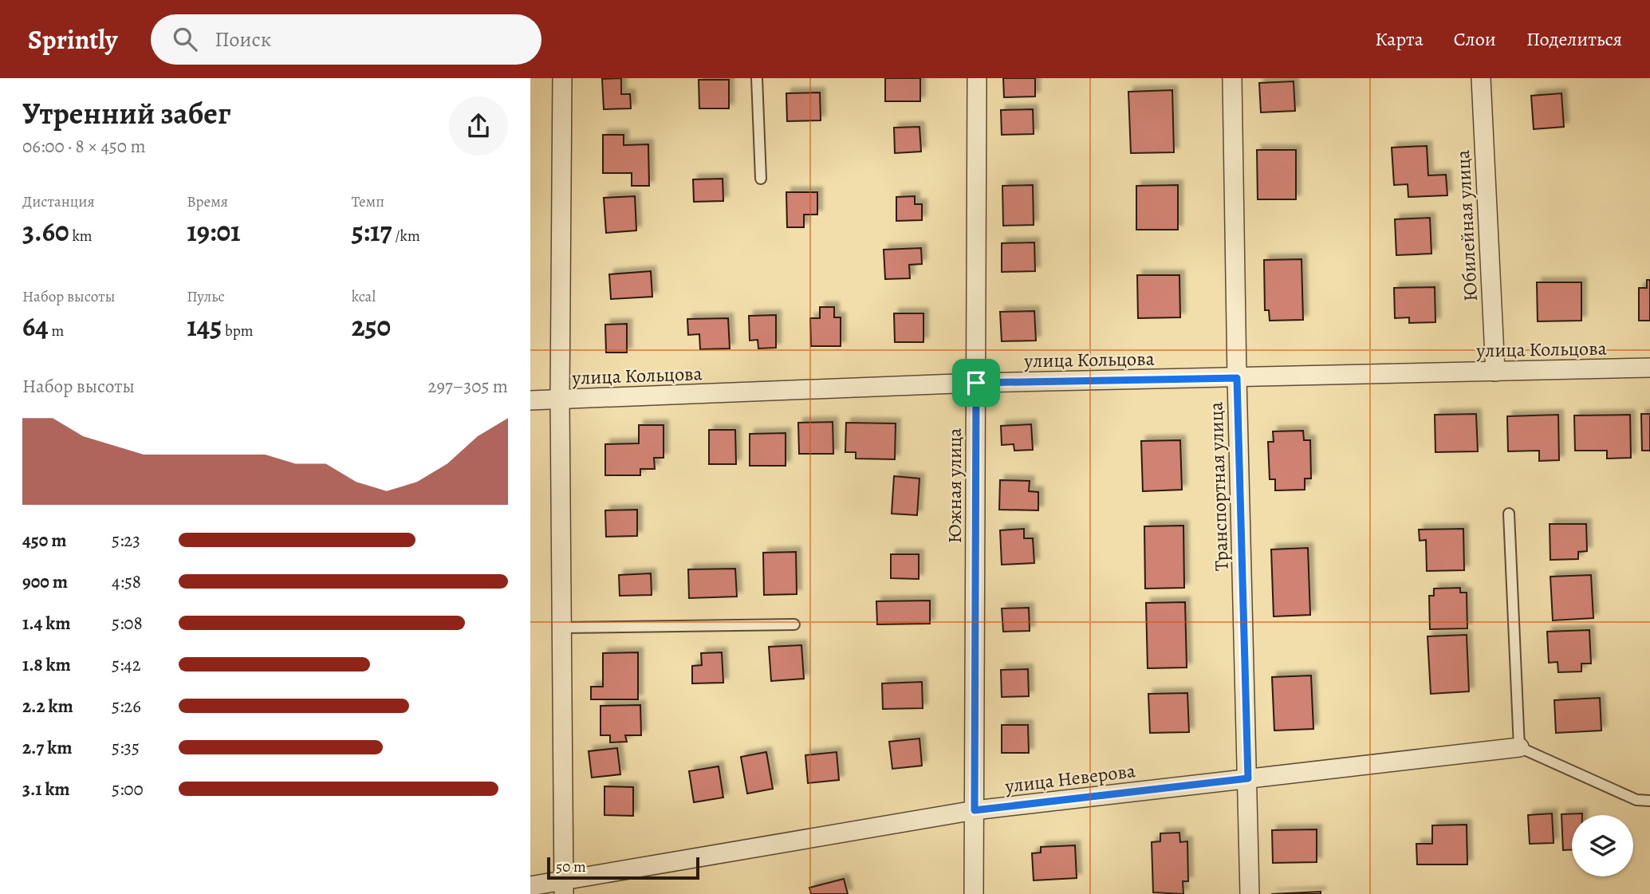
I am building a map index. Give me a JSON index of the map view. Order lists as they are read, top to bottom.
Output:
{
  "streets": {
    "street": [
      "Юбилейная улица",
      "улица Кольцова",
      "Южная улица",
      "Транспортная улица",
      "улица Неверова"
    ]
  },
  "crossings": [
    ["Юбилейная улица", "улица Кольцова"],
    ["улица Кольцова", "Южная улица"],
    ["улица Кольцова", "Транспортная улица"],
    ["Южная улица", "улица Неверова"],
    ["Транспортная улица", "улица Неверова"]
  ],
  "scale_bar": "50 m",
  "page": {
    "header": "Sprintly",
    "search": "Поиск",
    "nav": ["Карта", "Слои", "Поделиться"],
    "heading": ["Утренний забег", "06:00 · 8 × 450 m"],
    "stats": [
      ["Дистанция", "3.60 km"],
      ["Время", "19:01"],
      ["Темп", "5:17 /km"],
      ["Набор высоты", "64 m"],
      ["Пульс", "145 bpm"],
      ["kcal", "250"]
    ],
    "chart": ["Набор высоты", "297–305 m"],
    "list": [
      {
        "name": "450 m",
        "note": "5:23"
      },
      {
        "name": "900 m",
        "note": "4:58"
      },
      {
        "name": "1.4 km",
        "note": "5:08"
      },
      {
        "name": "1.8 km",
        "note": "5:42"
      },
      {
        "name": "2.2 km",
        "note": "5:26"
      },
      {
        "name": "2.7 km",
        "note": "5:35"
      },
      {
        "name": "3.1 km",
        "note": "5:00"
      }
    ],
    "scale": "50 m"
  }
}
